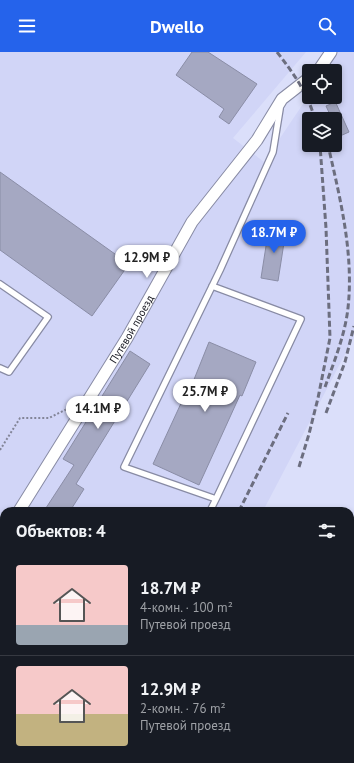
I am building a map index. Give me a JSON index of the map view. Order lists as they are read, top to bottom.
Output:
{
  "streets": {
    "street": ["Путевой проезд"]
  },
  "page": {
    "header": "Dwello",
    "price": [
      "18.7M ₽",
      "12.9M ₽",
      "25.7M ₽",
      "14.1M ₽"
    ],
    "heading": "Объектов: 4",
    "list": [
      {
        "name": "18.7M ₽",
        "note": "4-комн. · 100 m² · Путевой проезд"
      },
      {
        "name": "12.9M ₽",
        "note": "2-комн. · 76 m² · Путевой проезд"
      }
    ]
  }
}
